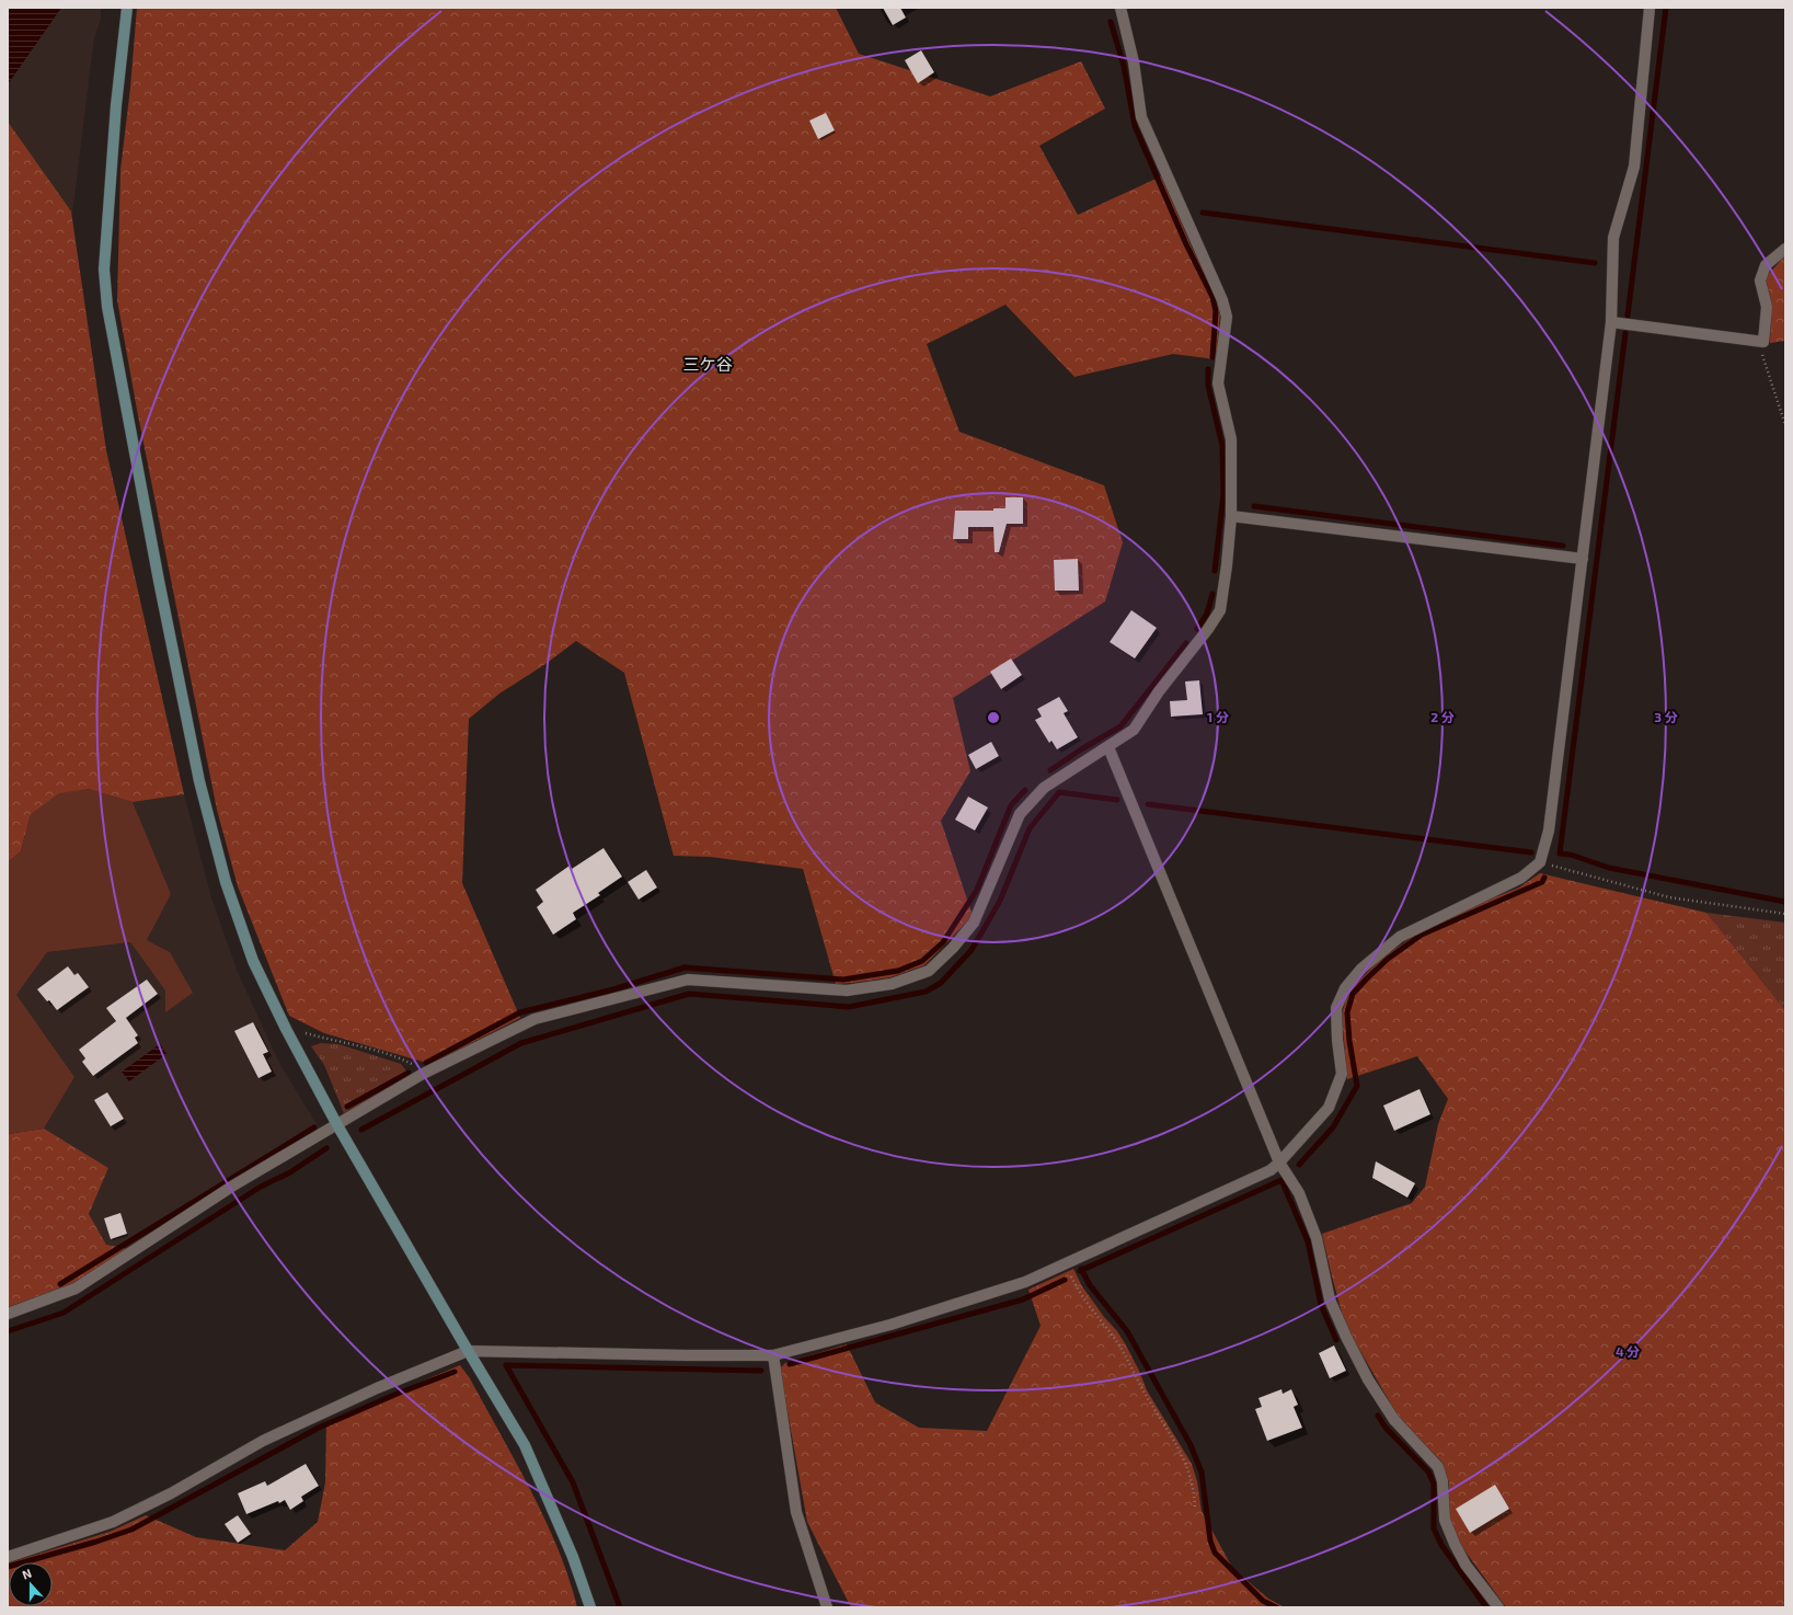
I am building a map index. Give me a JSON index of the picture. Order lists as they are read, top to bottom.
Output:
{
  "districts": ["三ケ谷"],
  "north": "top",
  "rings": [
    "1 分",
    "2 分",
    "3 分",
    "4 分"
  ]
}
